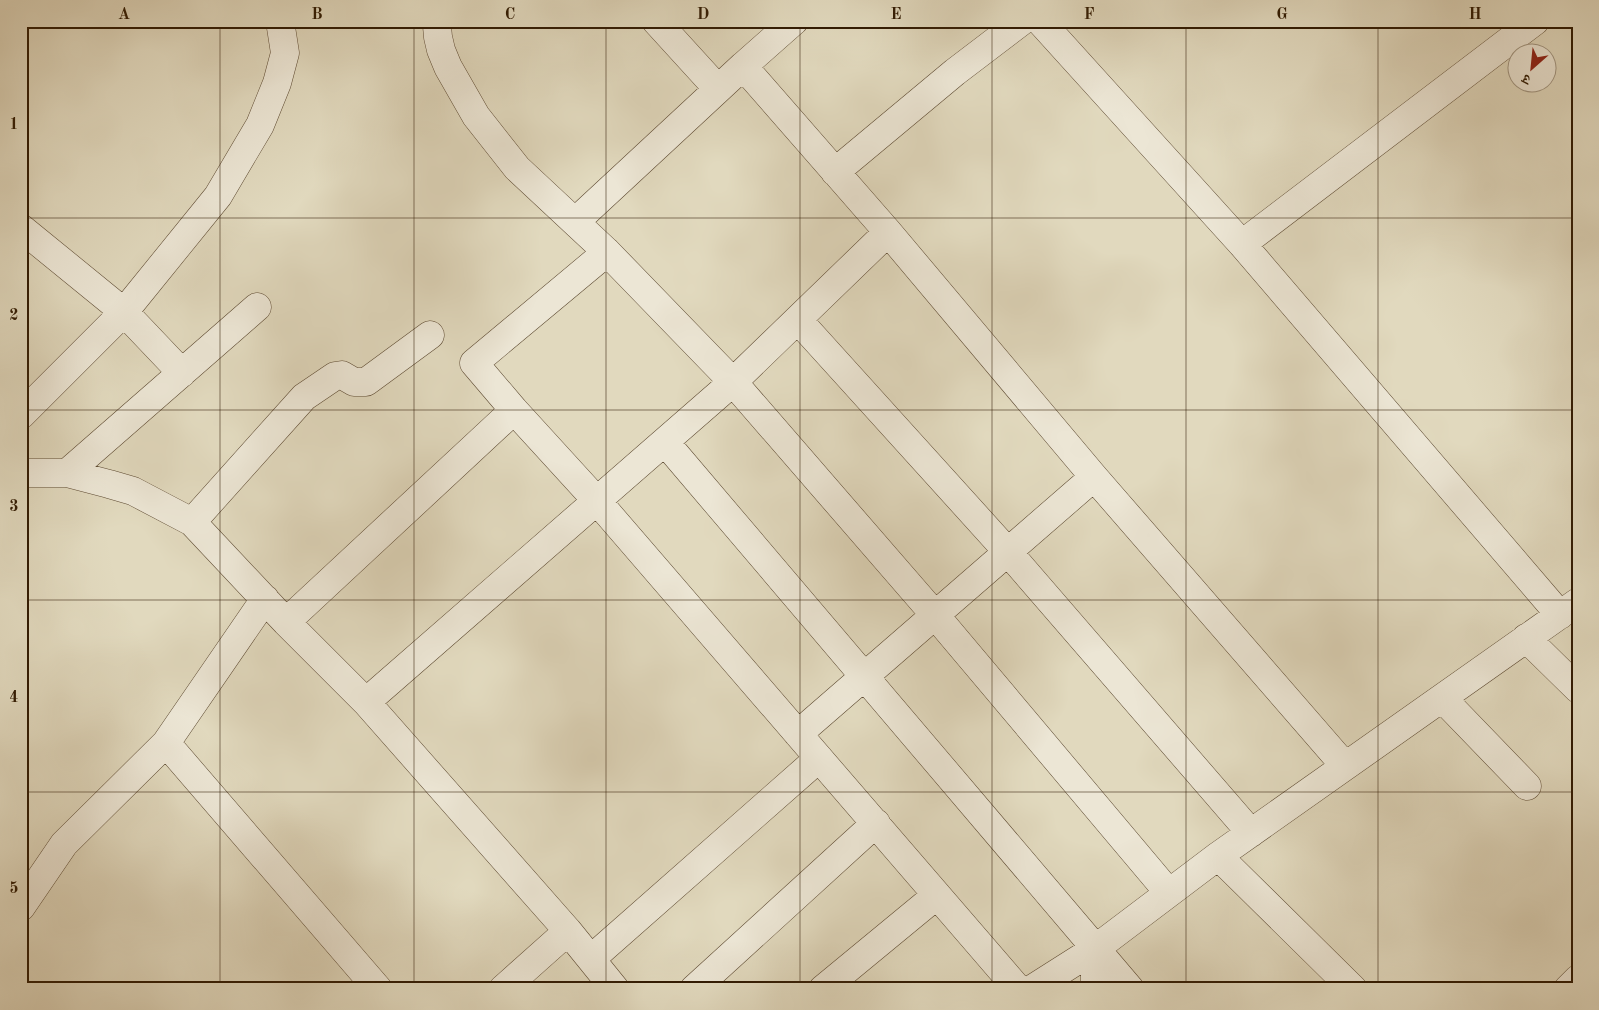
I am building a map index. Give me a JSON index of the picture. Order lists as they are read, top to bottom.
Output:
{
  "north": "bottom left",
  "grid": {
    "columns": [
      "A",
      "B",
      "C",
      "D",
      "E",
      "F",
      "G",
      "H"
    ],
    "rows": [
      "1",
      "2",
      "3",
      "4",
      "5"
    ]
  }
}
